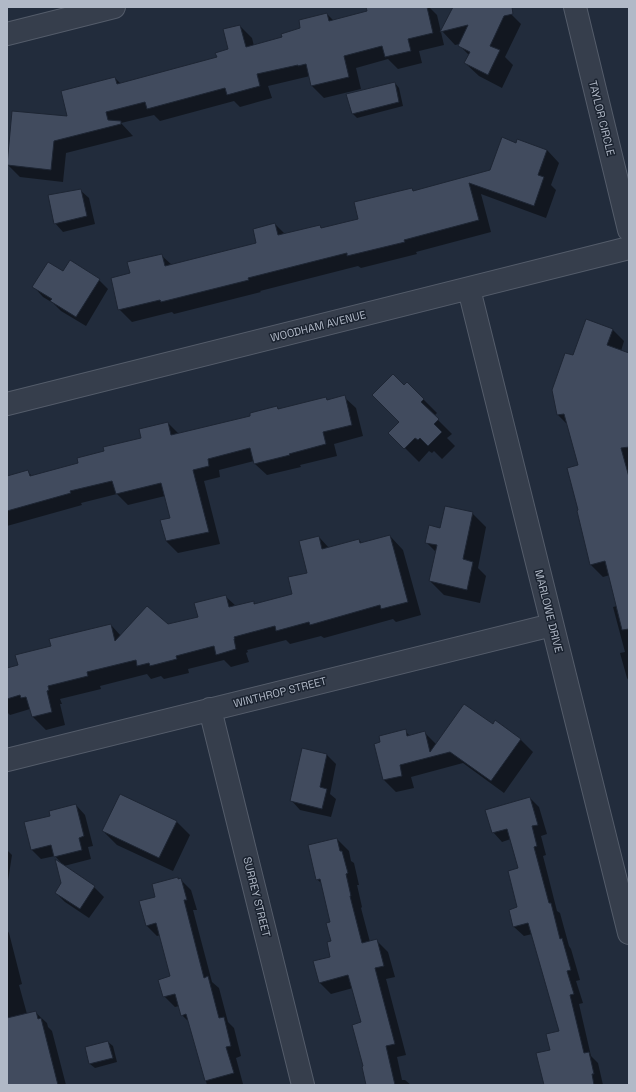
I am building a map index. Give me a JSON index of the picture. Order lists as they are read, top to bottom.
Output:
{
  "streets": {
    "street": [
      "TAYLOR CIRCLE",
      "WOODHAM AVENUE",
      "MARLOWE DRIVE",
      "WINTHROP STREET",
      "SURREY STREET"
    ]
  },
  "crossings": [
    ["WOODHAM AVENUE", "MARLOWE DRIVE"],
    ["MARLOWE DRIVE", "WINTHROP STREET"],
    ["WINTHROP STREET", "SURREY STREET"]
  ]
}
